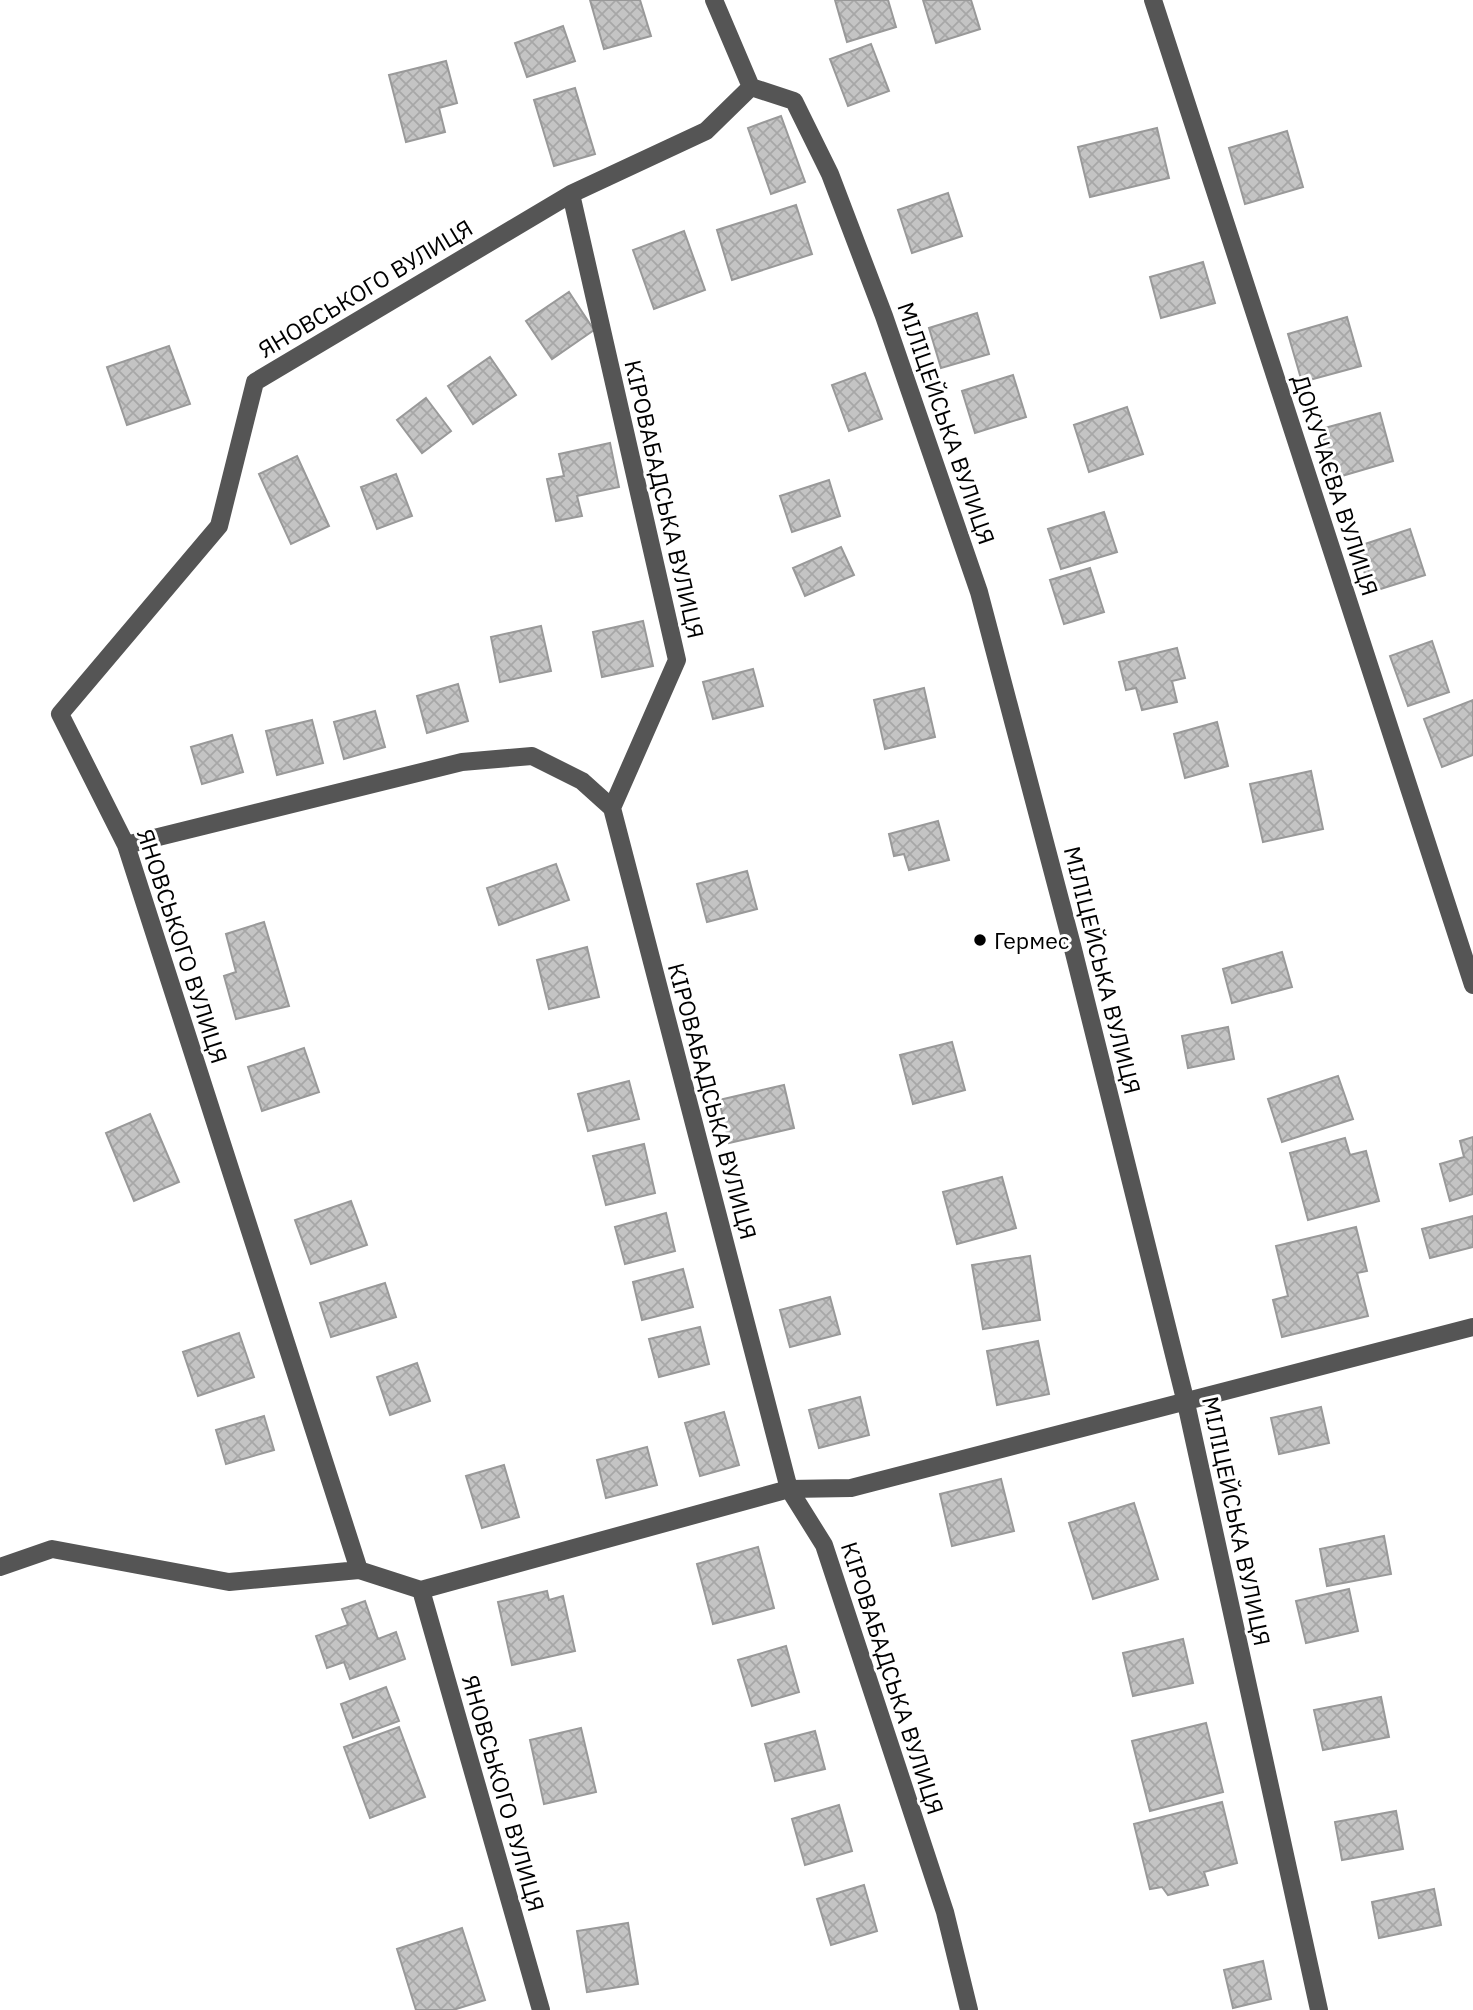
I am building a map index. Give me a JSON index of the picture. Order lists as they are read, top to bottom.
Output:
{
  "streets": {
    "street": [
      "ЯНОВСЬКОГО ВУЛИЦЯ",
      "МІЛІЦЕЙСЬКА ВУЛИЦЯ",
      "ДОКУЧАЄВА ВУЛИЦЯ",
      "КІРОВАБАДСЬКА ВУЛИЦЯ"
    ]
  },
  "crossings": [
    ["ЯНОВСЬКОГО ВУЛИЦЯ", "МІЛІЦЕЙСЬКА ВУЛИЦЯ"],
    ["ЯНОВСЬКОГО ВУЛИЦЯ", "КІРОВАБАДСЬКА ВУЛИЦЯ"]
  ],
  "places": ["Гермес"]
}
